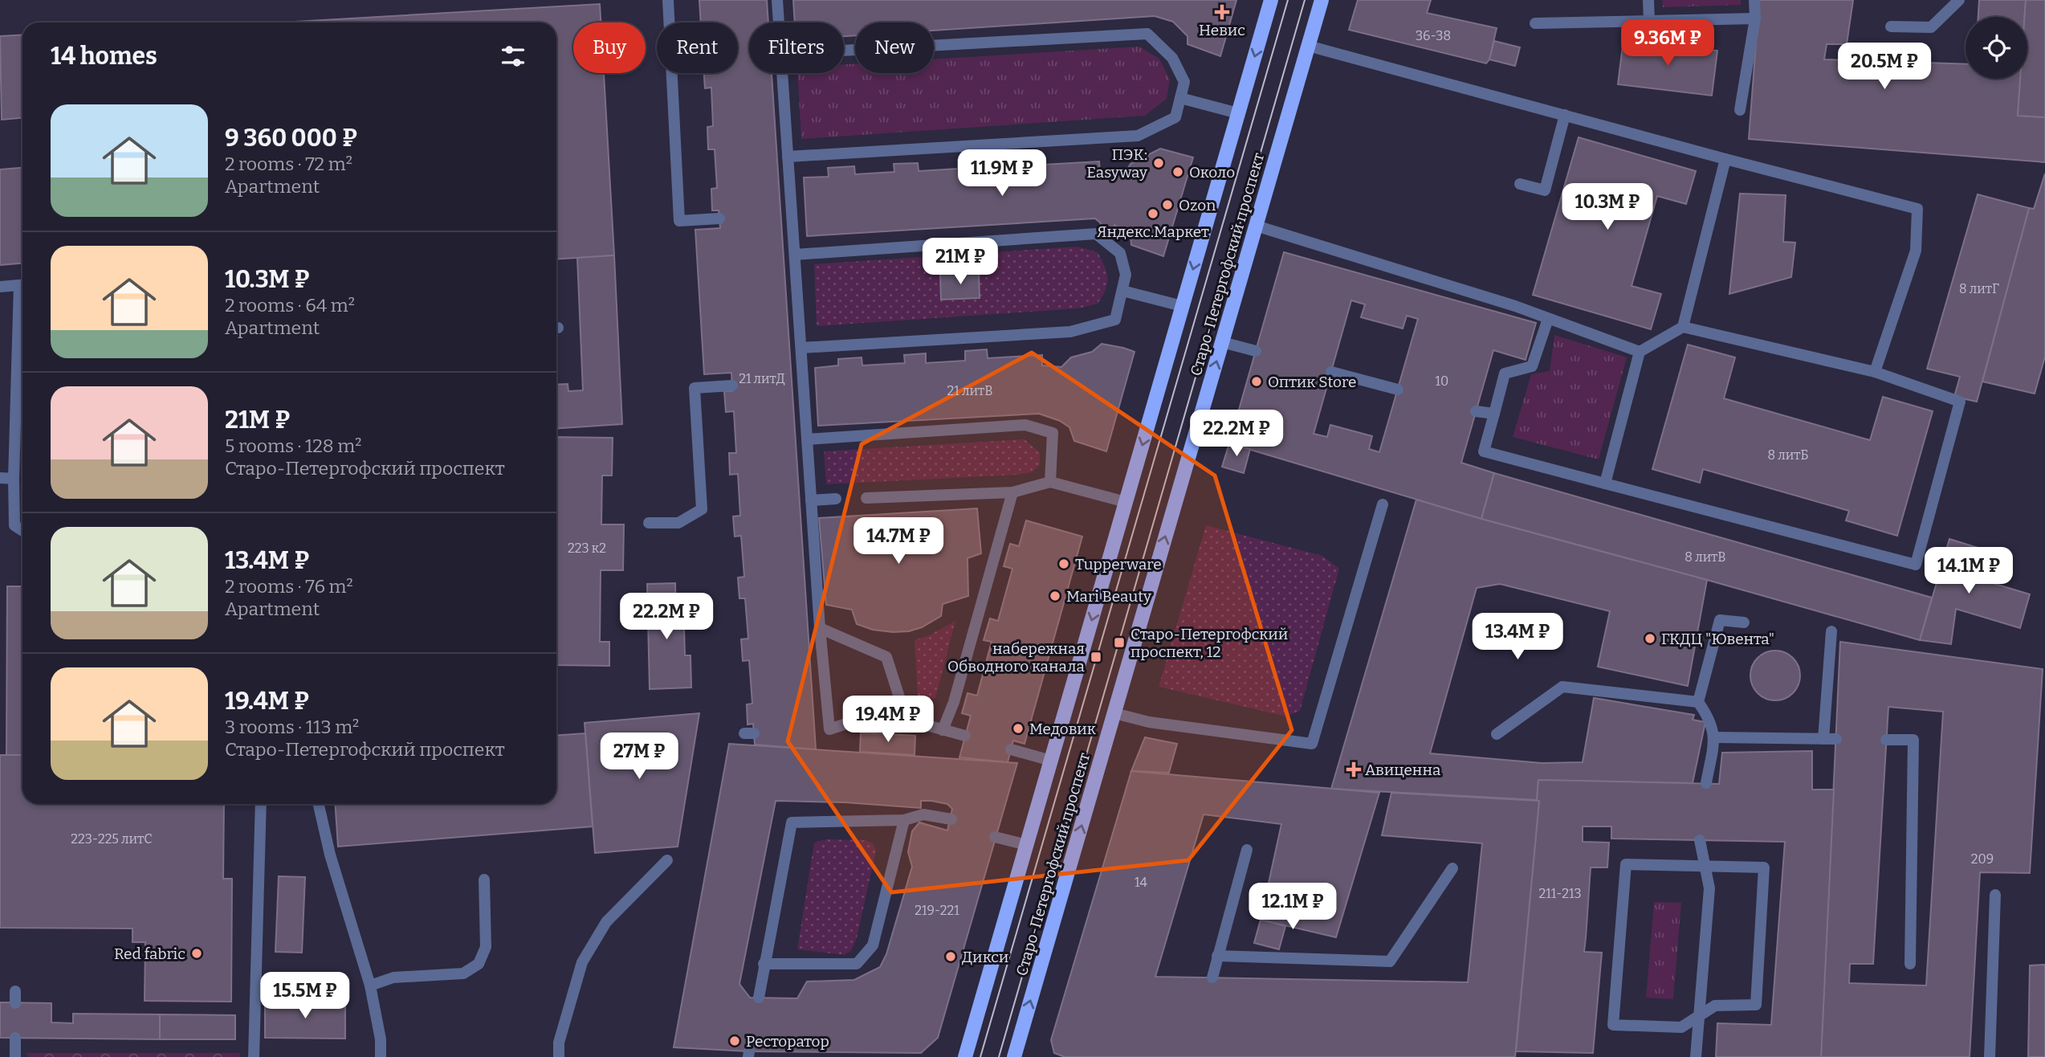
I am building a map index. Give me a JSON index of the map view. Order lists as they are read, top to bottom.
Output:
{
  "streets": {
    "main road": ["Старо-Петергофский проспект"]
  },
  "places": {
    "health": ["Невис", "Авиценна"],
    "other": [
      "ПЭК: Easyway",
      "Около",
      "Ozon",
      "Яндекс.Маркет",
      "Оптик Store",
      "Tupperware",
      "Mari Beauty",
      "ГКДЦ \"Ювента\"",
      "Медовик",
      "Red fabric",
      "Дикси",
      "Ресторатор"
    ],
    "transit": ["Старо-Петергофский проспект, 12", "набережная Обводного канала"]
  },
  "house_numbers": [
    "36-38",
    "8 литГ",
    "21 литД",
    "10",
    "21 литВ",
    "8 литБ",
    "223 к2",
    "8 литВ",
    "223-225 литС",
    "209",
    "14",
    "211-213",
    "219-221"
  ],
  "page": {
    "price": [
      "9.36M ₽",
      "20.5M ₽",
      "11.9M ₽",
      "10.3M ₽",
      "21M ₽",
      "22.2M ₽",
      "14.7M ₽",
      "14.1M ₽",
      "22.2M ₽",
      "13.4M ₽",
      "19.4M ₽",
      "27M ₽",
      "12.1M ₽",
      "15.5M ₽"
    ],
    "chip": [
      "Buy",
      "Rent",
      "Filters",
      "New"
    ],
    "heading": "14 homes",
    "list": [
      {
        "name": "9 360 000 ₽",
        "note": "2 rooms · 72 m² · Apartment"
      },
      {
        "name": "10.3M ₽",
        "note": "2 rooms · 64 m² · Apartment"
      },
      {
        "name": "21M ₽",
        "note": "5 rooms · 128 m² · Старо-Петергофский проспект"
      },
      {
        "name": "13.4M ₽",
        "note": "2 rooms · 76 m² · Apartment"
      },
      {
        "name": "19.4M ₽",
        "note": "3 rooms · 113 m² · Старо-Петергофский проспект"
      }
    ]
  }
}
